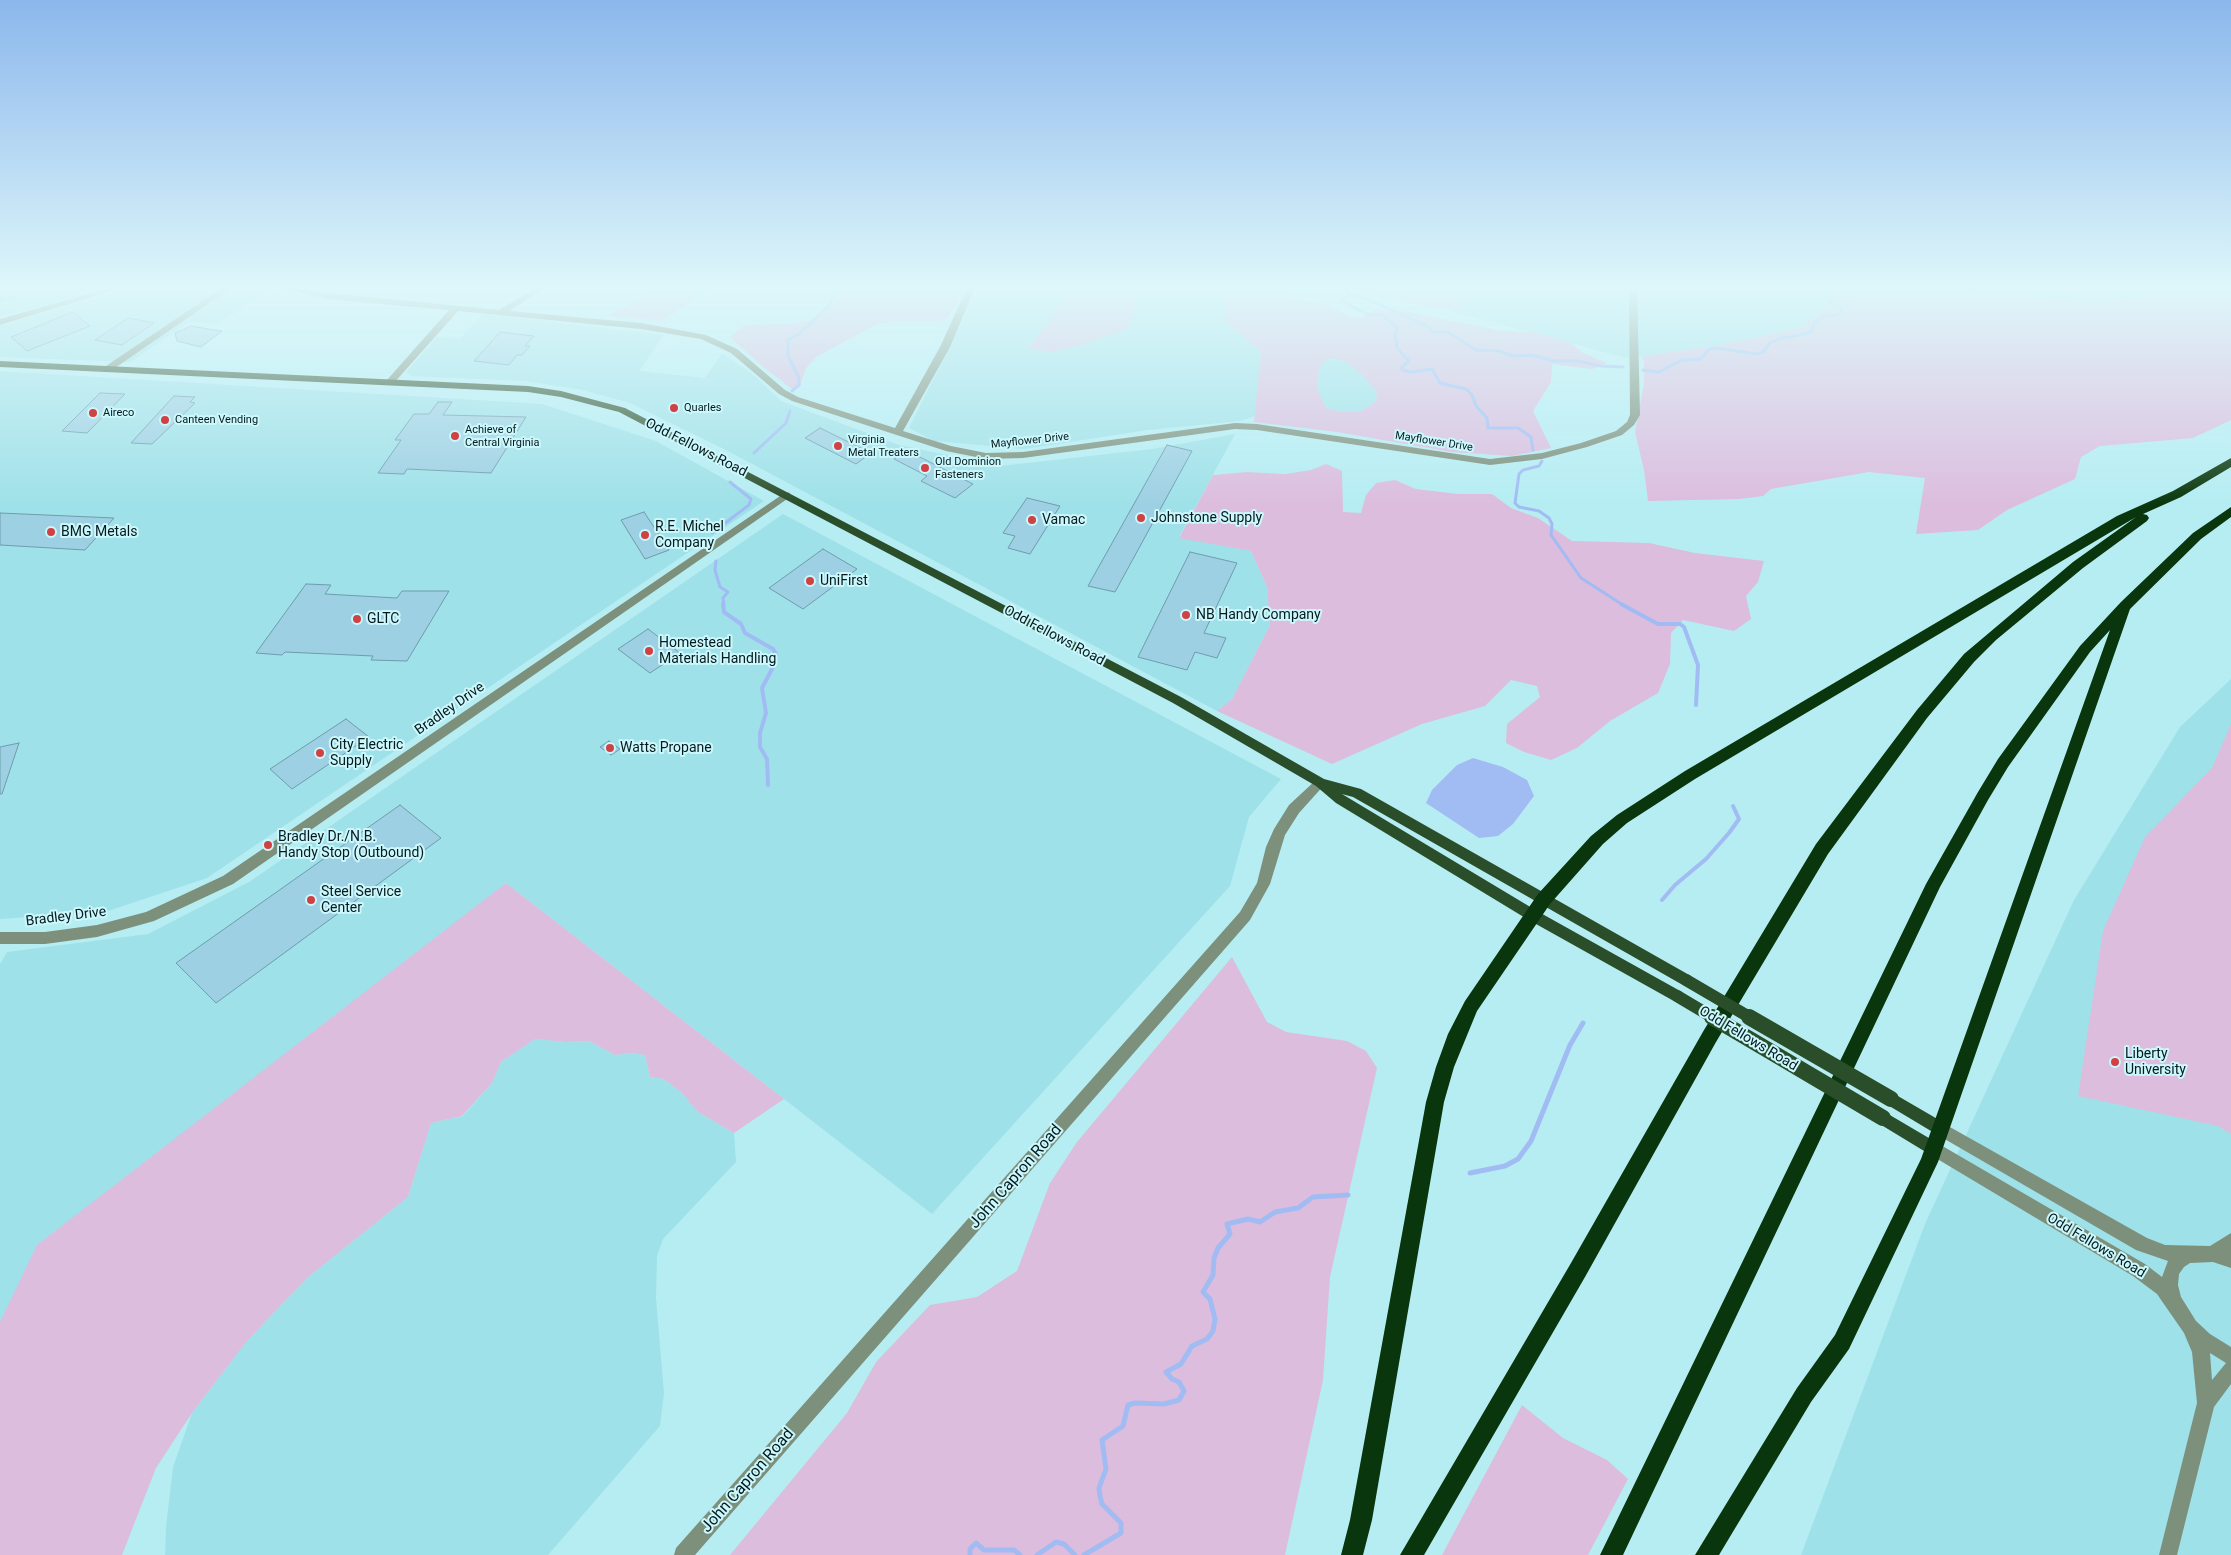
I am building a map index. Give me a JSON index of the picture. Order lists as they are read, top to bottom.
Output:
{
  "streets": {
    "main road": ["Odd Fellows Road"],
    "street": ["Mayflower Drive", "Bradley Drive", "John Capron Road"]
  },
  "crossings": [
    ["Odd Fellows Road", "Bradley Drive"],
    ["Odd Fellows Road", "John Capron Road"]
  ],
  "places": [
    "Quarles",
    "Aireco",
    "Canteen Vending",
    "Achieve of Central Virginia",
    "Virginia Metal Treaters",
    "Old Dominion Fasteners",
    "Johnstone Supply",
    "Vamac",
    "BMG Metals",
    "R.E. Michel Company",
    "UniFirst",
    "NB Handy Company",
    "GLTC",
    "Homestead Materials Handling",
    "Watts Propane",
    "City Electric Supply",
    "Bradley Dr./N.B. Handy Stop (Outbound)",
    "Steel Service Center",
    "Liberty University"
  ]
}
